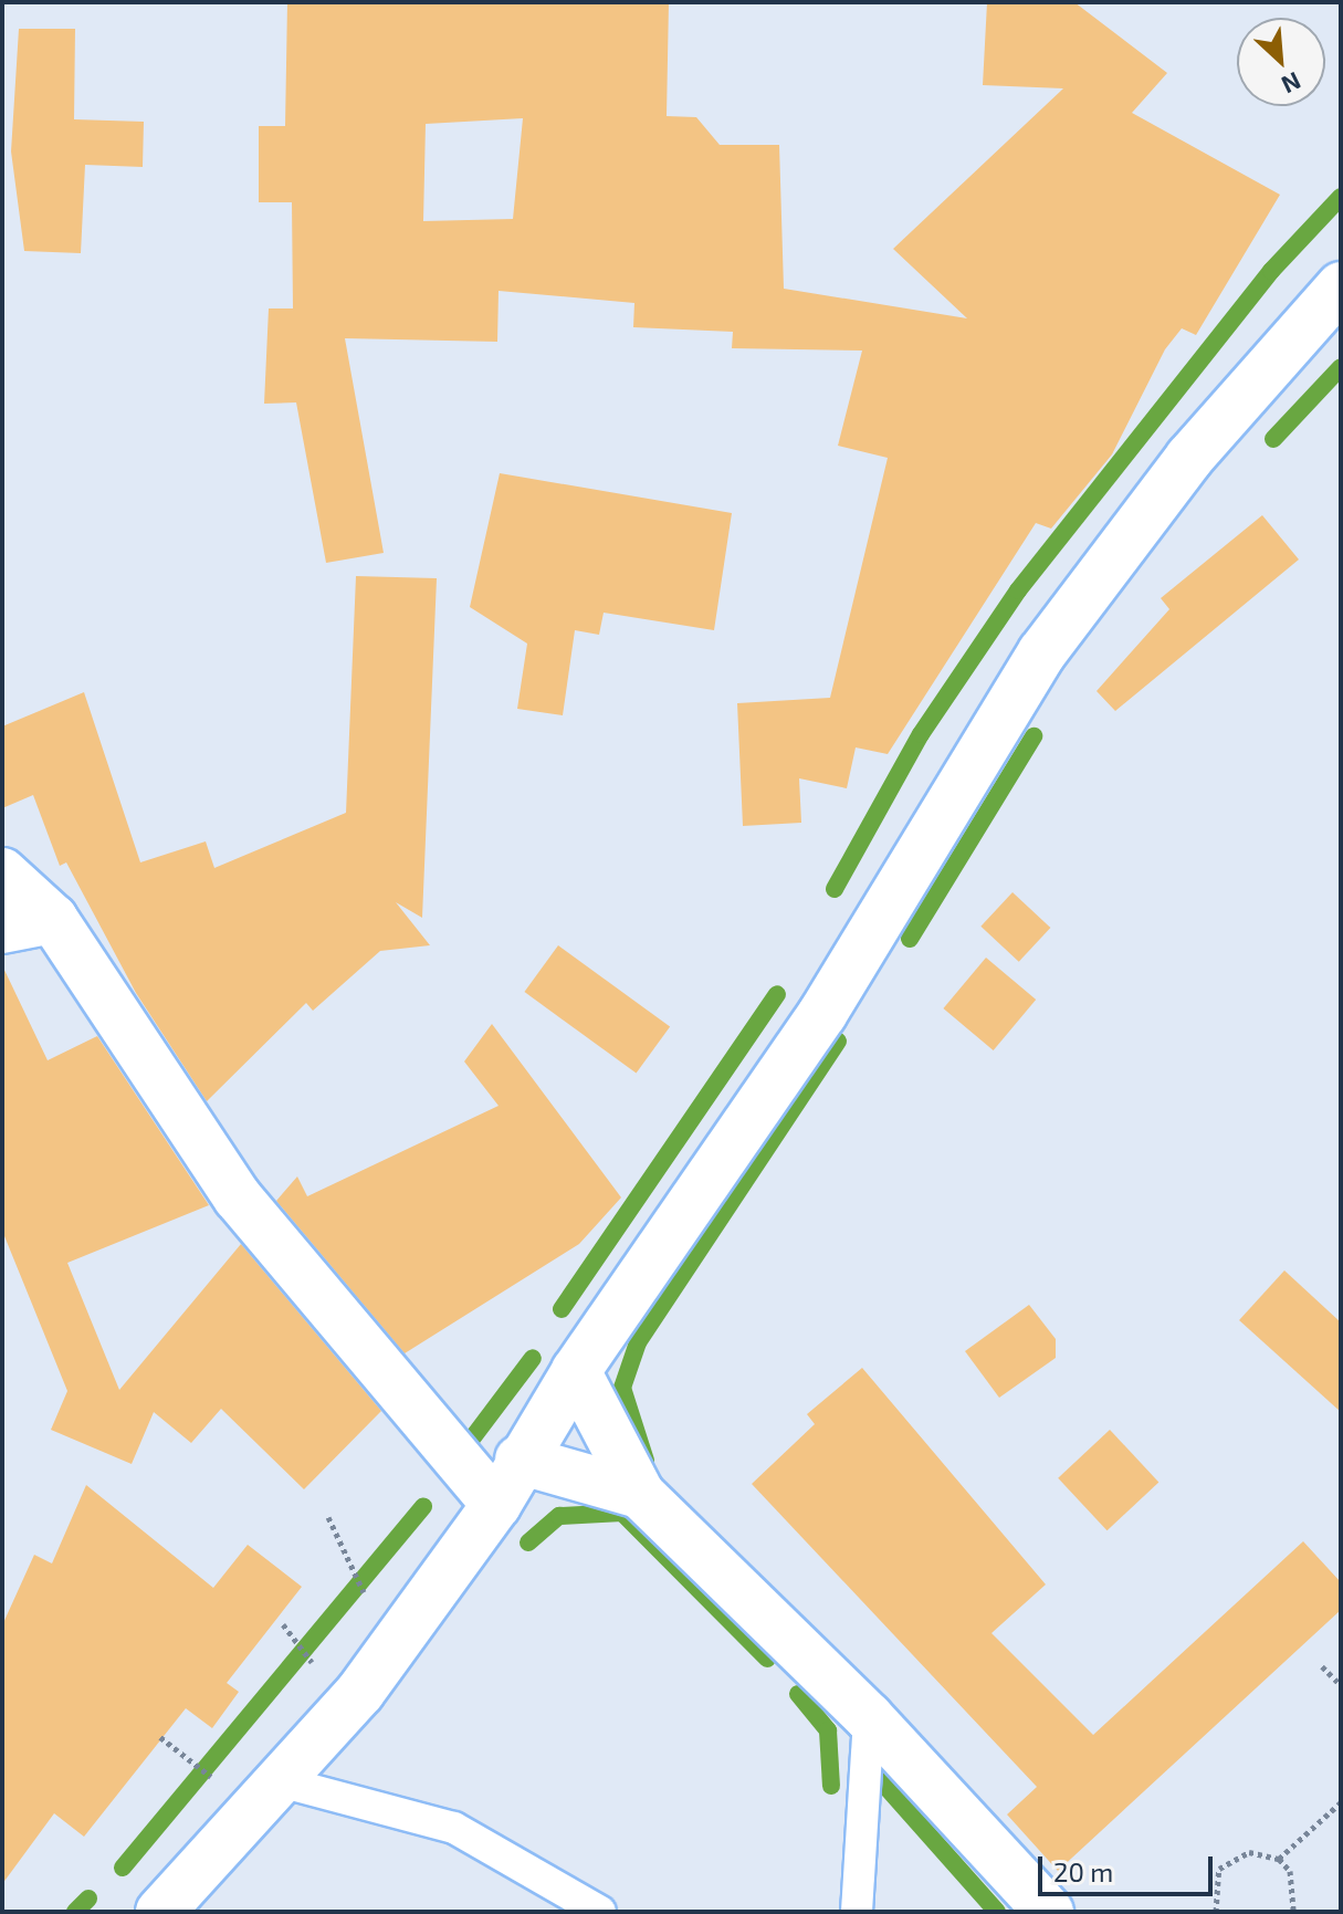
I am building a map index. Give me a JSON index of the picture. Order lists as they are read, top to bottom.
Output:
{
  "scale_bar": "20 m",
  "north": "bottom right"
}
